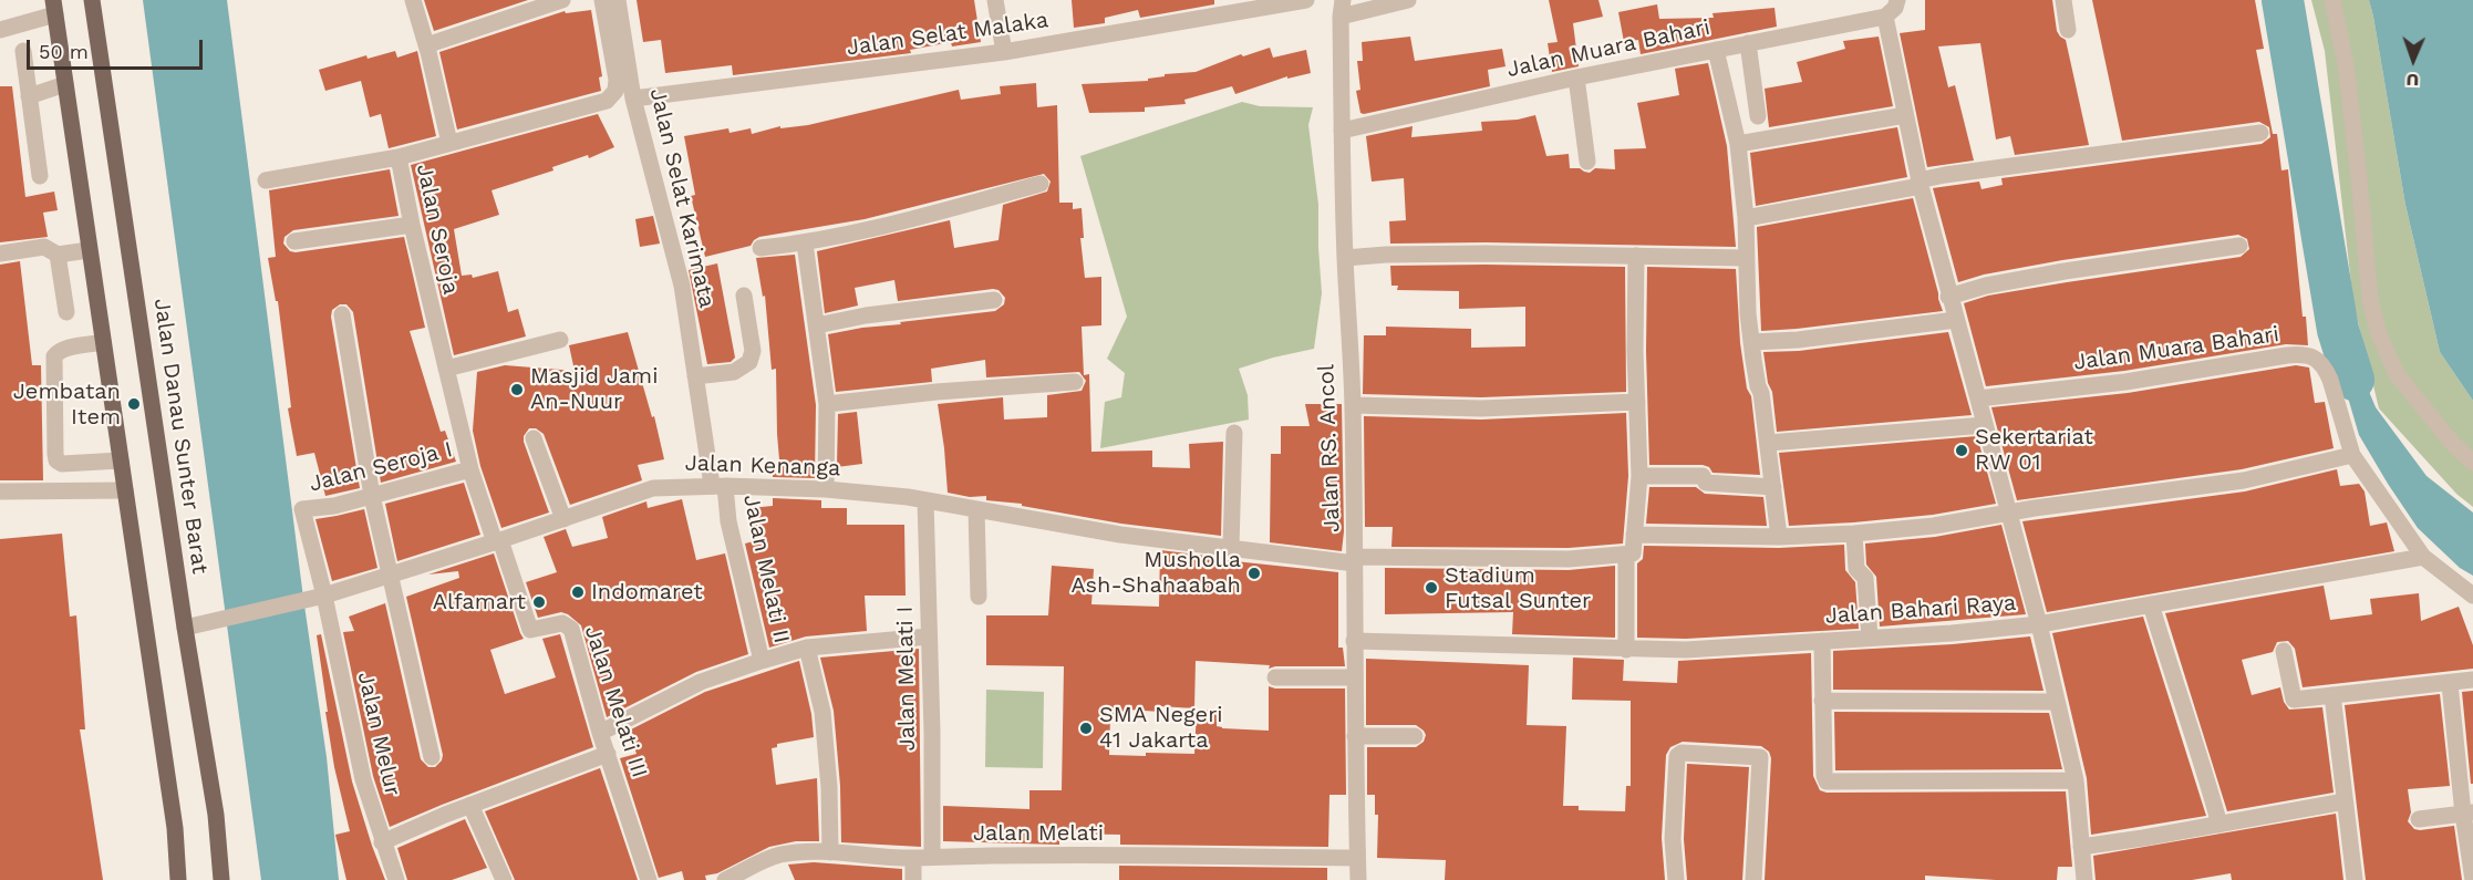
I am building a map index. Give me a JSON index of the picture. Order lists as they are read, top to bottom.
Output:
{
  "streets": {
    "main road": ["Jalan Danau Sunter Barat"],
    "street": [
      "Jalan Selat Malaka",
      "Jalan Muara Bahari",
      "Jalan Selat Karimata",
      "Jalan Seroja",
      "Jalan RS. Ancol",
      "Jalan Kenanga",
      "Jalan Seroja I",
      "Jalan Melati II",
      "Jalan Bahari Raya",
      "Jalan Melati I",
      "Jalan Melati III",
      "Jalan Melur",
      "Jalan Melati"
    ]
  },
  "crossings": [
    ["Jalan Selat Malaka", "Jalan Selat Karimata"],
    ["Jalan Muara Bahari", "Jalan RS. Ancol"],
    ["Jalan Muara Bahari", "Jalan Bahari Raya"],
    ["Jalan Selat Karimata", "Jalan Kenanga"],
    ["Jalan Selat Karimata", "Jalan Melati II"],
    ["Jalan Seroja", "Jalan Kenanga"],
    ["Jalan Seroja", "Jalan Seroja I"],
    ["Jalan Seroja", "Jalan Melati III"],
    ["Jalan Danau Sunter Barat", "Jalan Kenanga"],
    ["Jalan RS. Ancol", "Jalan Kenanga"],
    ["Jalan RS. Ancol", "Jalan Bahari Raya"],
    ["Jalan RS. Ancol", "Jalan Melati"],
    ["Jalan Kenanga", "Jalan Melati II"],
    ["Jalan Kenanga", "Jalan Melati I"],
    ["Jalan Kenanga", "Jalan Melati III"],
    ["Jalan Kenanga", "Jalan Melur"],
    ["Jalan Seroja I", "Jalan Melur"],
    ["Jalan Melati II", "Jalan Melati"],
    ["Jalan Melati I", "Jalan Melati"]
  ],
  "places": [
    "Masjid Jami An-Nuur",
    "Jembatan Item",
    "Sekertariat RW 01",
    "Musholla Ash-Shahaabah",
    "Stadium Futsal Sunter",
    "Indomaret",
    "Alfamart",
    "SMA Negeri 41 Jakarta"
  ],
  "scale_bar": "50 m",
  "north": "bottom"
}
